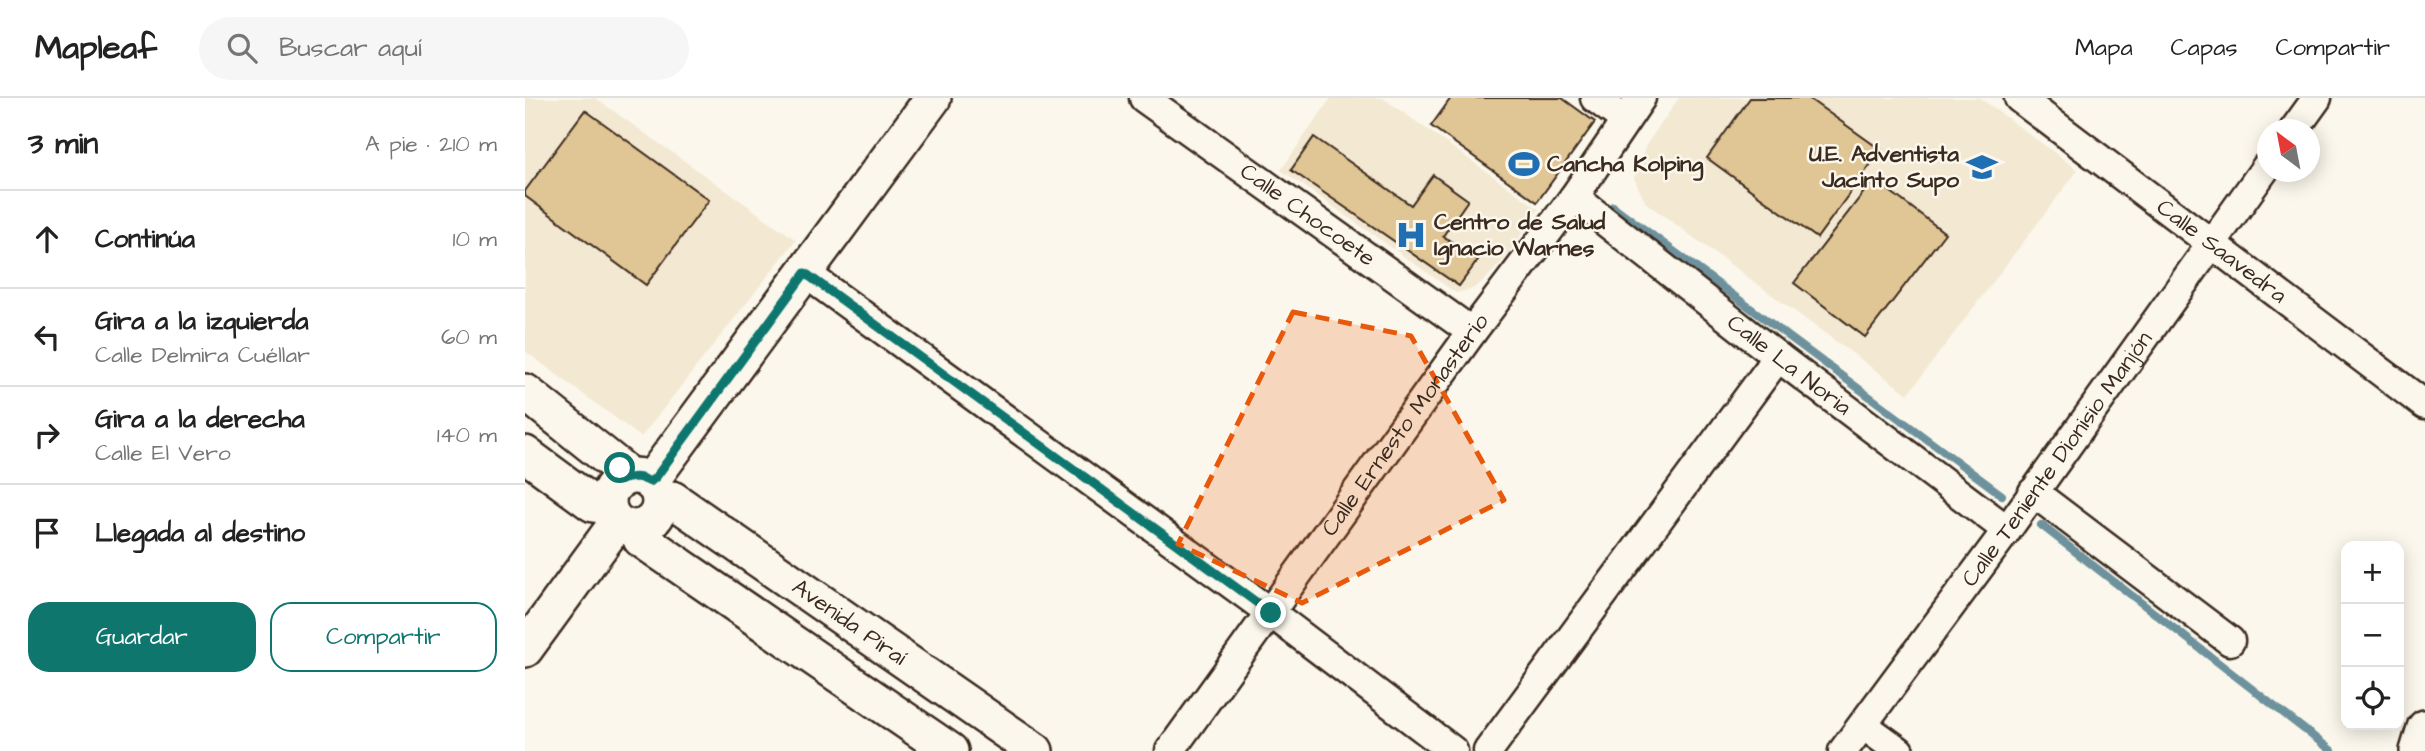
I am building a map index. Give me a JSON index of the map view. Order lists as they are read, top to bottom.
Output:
{
  "streets": {
    "main road": ["Avenida Piraí"],
    "street": [
      "Calle Chocoete",
      "Calle Saavedra",
      "Calle La Noria",
      "Calle Ernesto Monasterio",
      "Calle Teniente Dionisio Manjón"
    ]
  },
  "crossings": [
    ["Calle Chocoete", "Calle Ernesto Monasterio"],
    ["Calle Saavedra", "Calle Teniente Dionisio Manjón"],
    ["Calle La Noria", "Calle Ernesto Monasterio"],
    ["Calle La Noria", "Calle Teniente Dionisio Manjón"]
  ],
  "places": {
    "sports": ["Cancha Kolping"],
    "school or university": ["U.E. Adventista Jacinto Supo"],
    "hospital": ["Centro de Salud Ignacio Warnes"]
  },
  "north": "top left",
  "page": {
    "header": "Mapleaf",
    "search": "Buscar aquí",
    "nav": ["Mapa", "Capas", "Compartir"],
    "heading": ["3 min", "A pie · 210 m"],
    "list": [
      ["Continúa", "10 m"],
      ["Gira a la izquierda", "Calle Delmira Cuéllar", "60 m"],
      ["Gira a la derecha", "Calle El Vero", "140 m"],
      "Llegada al destino"
    ],
    "map_buttons": ["+", "−"],
    "buttons": ["Guardar", "Compartir"]
  }
}
